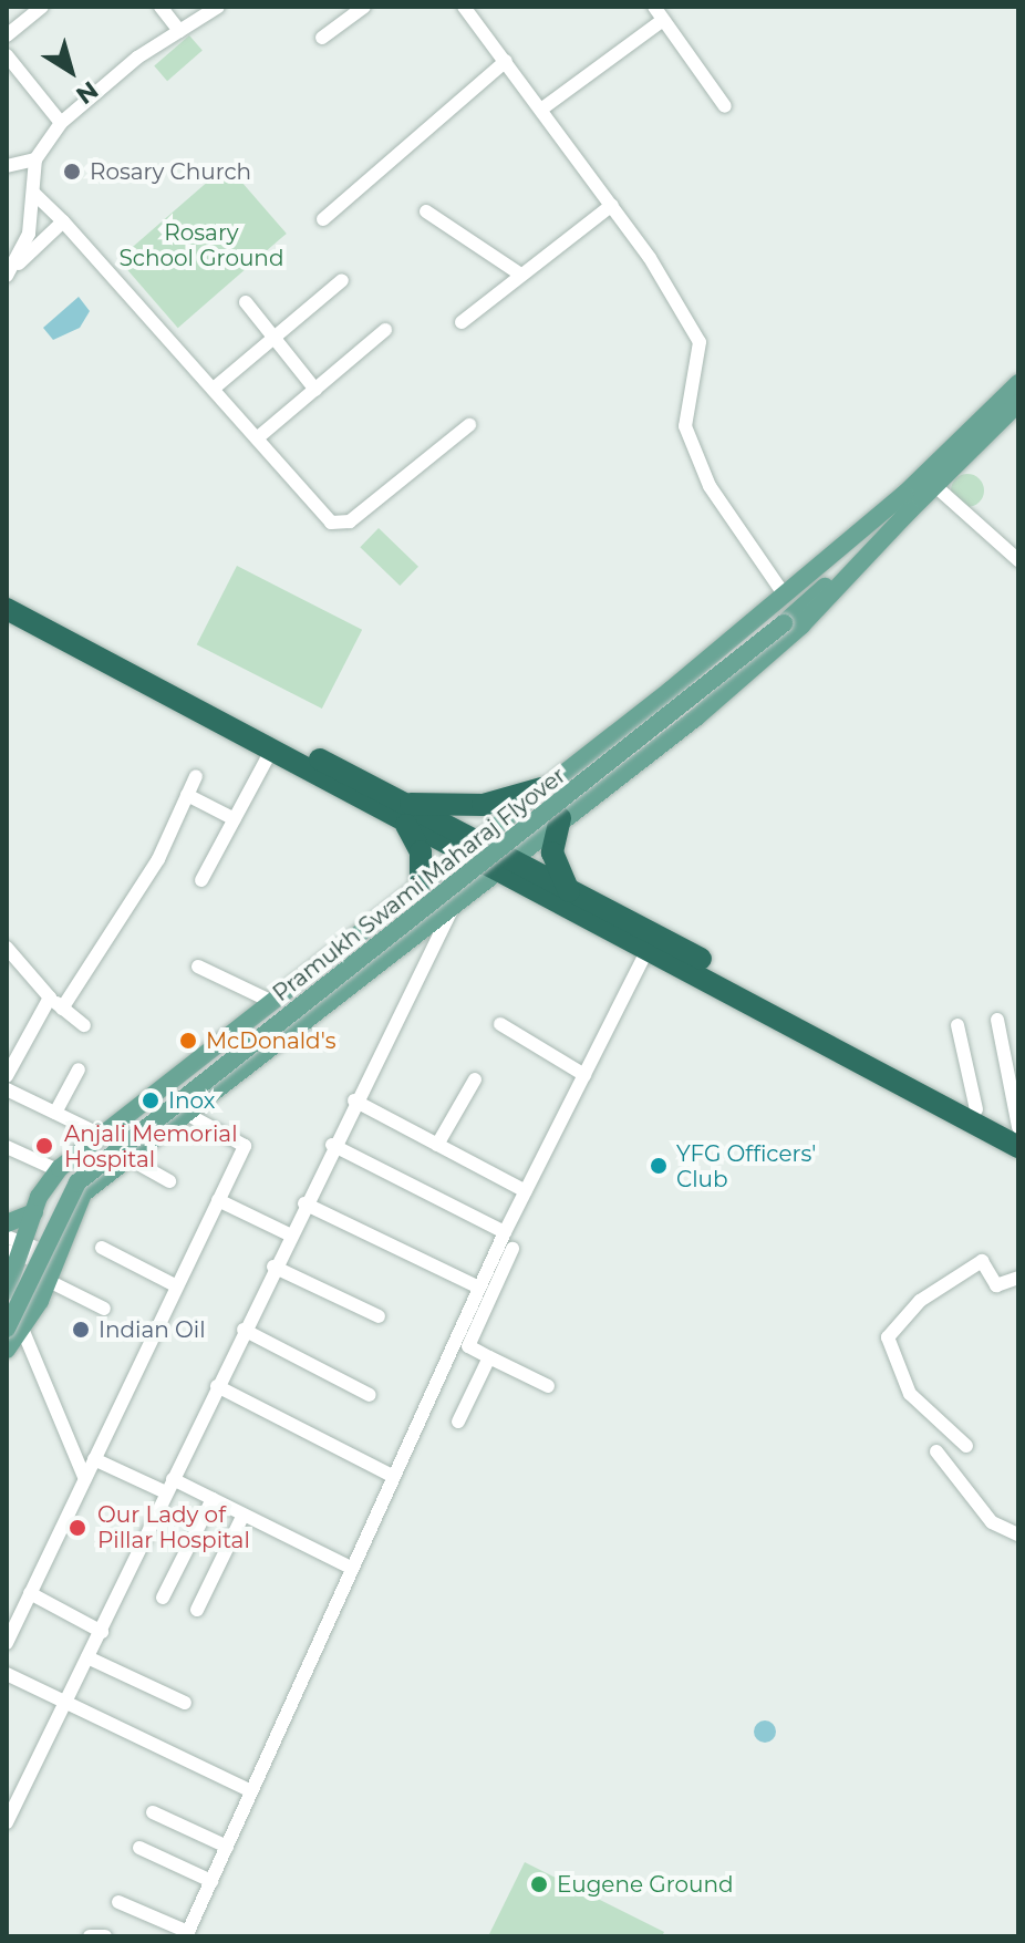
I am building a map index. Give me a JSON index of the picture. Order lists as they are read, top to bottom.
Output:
{
  "streets": {
    "main road": ["Pramukh Swami Maharaj Flyover"]
  },
  "parks": ["Rosary School Ground"],
  "places": [
    "Rosary Church",
    "McDonald's",
    "Inox",
    "Anjali Memorial Hospital",
    "YFG Officers' Club",
    "Indian Oil",
    "Our Lady of Pillar Hospital",
    "Eugene Ground"
  ],
  "north": "bottom right"
}
